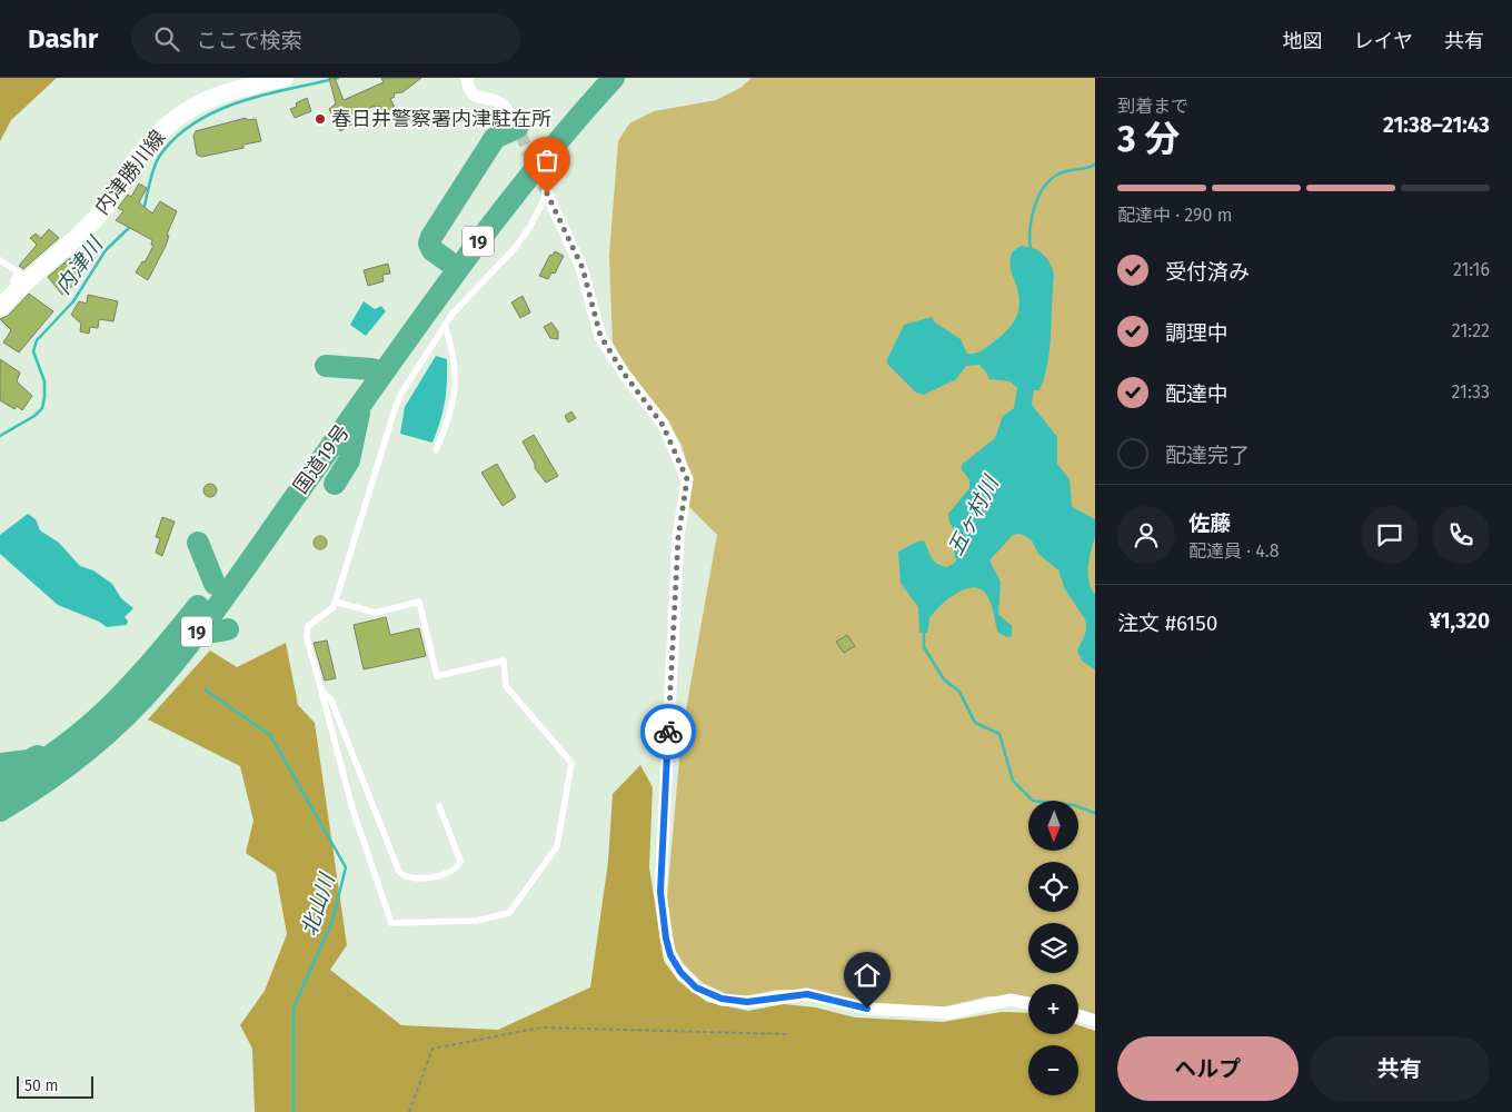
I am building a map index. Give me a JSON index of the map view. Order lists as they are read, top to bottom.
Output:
{
  "streets": {
    "highway": ["19", "国道19号"],
    "main road": ["内津勝川線"]
  },
  "water": ["内津川", "五ヶ村川", "北山川"],
  "places": ["春日井警察署内津駐在所"],
  "scale_bar": "50 m",
  "north": "bottom",
  "page": {
    "header": "Dashr",
    "search": "ここで検索",
    "nav": ["地図", "レイヤ", "共有"],
    "heading": ["3 分", "到着まで", "21:38–21:43"],
    "panel": [
      "佐藤",
      "配達員 · 4.8",
      "注文 #6150",
      "¥1,320"
    ],
    "bar": "配達中 · 290 m",
    "list": [
      ["受付済み", "21:16"],
      ["調理中", "21:22"],
      ["配達中", "21:33"],
      "配達完了"
    ],
    "map_buttons": ["+", "−"],
    "buttons": ["ヘルプ", "共有"],
    "scale": "50 m"
  }
}
